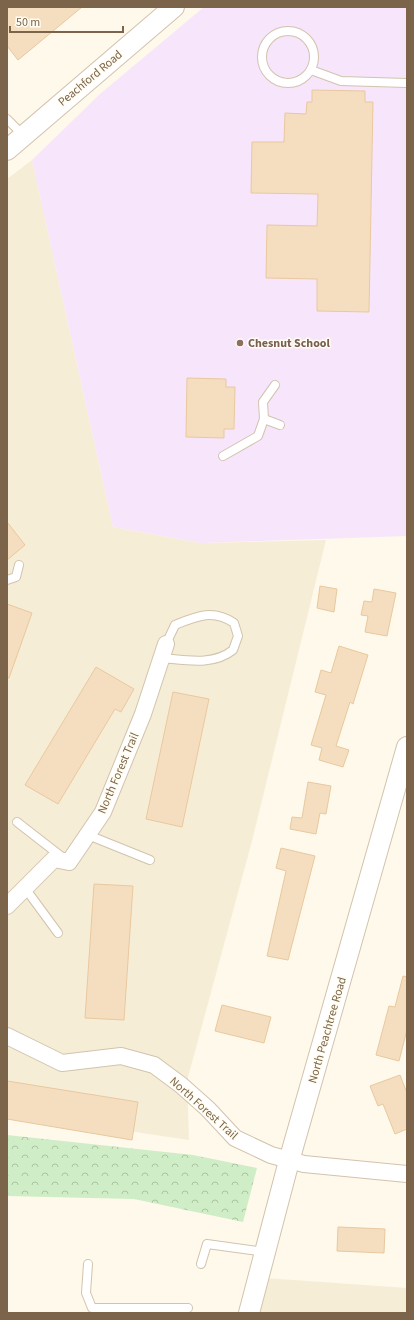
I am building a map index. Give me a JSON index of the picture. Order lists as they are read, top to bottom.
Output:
{
  "streets": {
    "street": ["Peachford Road", "North Forest Trail", "North Peachtree Road"]
  },
  "crossings": [
    ["North Forest Trail", "North Peachtree Road"]
  ],
  "places": ["Chesnut School"],
  "scale_bar": "50 m"
}
